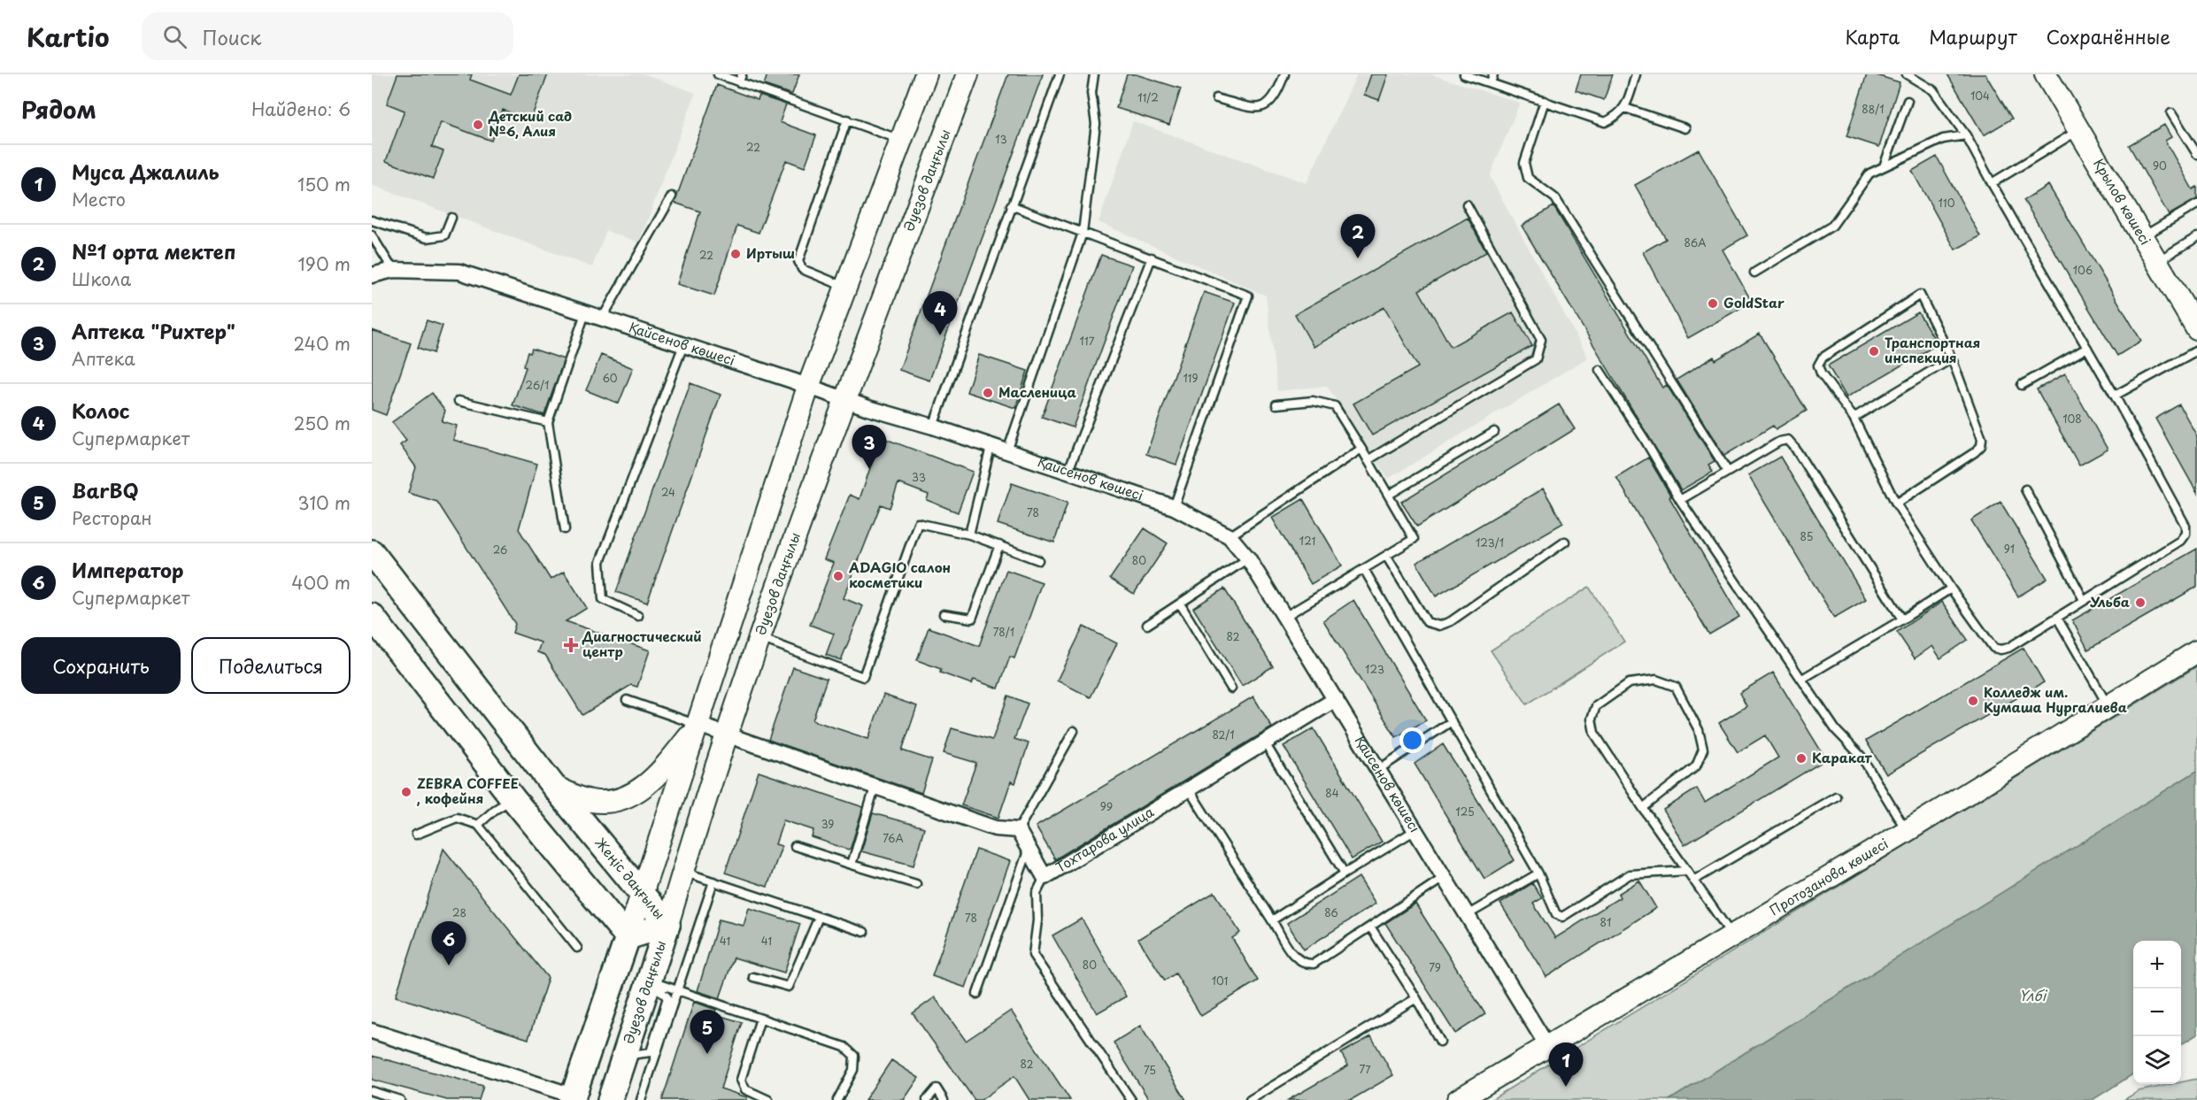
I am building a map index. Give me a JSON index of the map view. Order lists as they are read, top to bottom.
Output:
{
  "streets": {
    "main road": [
      "Әуезов даңғылы",
      "Крылов көшесі",
      "Протозанова көшесі",
      "Жеңіс даңғылы"
    ],
    "street": ["Қайсенов көшесі", "Тохтарова улица"]
  },
  "crossings": [
    ["Әуезов даңғылы", "Қайсенов көшесі"],
    ["Әуезов даңғылы", "Жеңіс даңғылы"],
    ["Қайсенов көшесі", "Тохтарова улица"],
    ["Қайсенов көшесі", "Протозанова көшесі"]
  ],
  "water": ["Үлбі"],
  "places": {
    "other": [
      "Детский сад №6, Алия",
      "Иртыш",
      "GoldStar",
      "Транспортная инспекция",
      "Масленица",
      "ADAGIO салон косметики",
      "Ульба",
      "Колледж им. Кумаша Нургалиева",
      "Каракат",
      "ZEBRA COFFEE , кофейня"
    ],
    "health": ["Диагностический центр"]
  },
  "house_numbers": [
    "104",
    "11/2",
    "88/1",
    "13",
    "22",
    "90",
    "110",
    "86А",
    "22",
    "106",
    "117",
    "60",
    "119",
    "26/1",
    "108",
    "33",
    "24",
    "78",
    "85",
    "121",
    "123/1",
    "91",
    "26",
    "80",
    "78/1",
    "82",
    "123",
    "82/1",
    "84",
    "99",
    "125",
    "39",
    "76А",
    "28",
    "86",
    "78",
    "81",
    "41",
    "41",
    "80",
    "79",
    "101",
    "82",
    "77",
    "75"
  ],
  "page": {
    "header": "Kartio",
    "search": "Поиск",
    "nav": ["Карта", "Маршрут", "Сохранённые"],
    "heading": ["Рядом", "Найдено: 6"],
    "list": [
      {
        "mark": "1",
        "name": "Муса Джалиль",
        "note": "Место",
        "value": "150 m"
      },
      {
        "mark": "2",
        "name": "№1 орта мектеп",
        "note": "Школа",
        "value": "190 m"
      },
      {
        "mark": "3",
        "name": "Аптека \"Рихтер\"",
        "note": "Аптека",
        "value": "240 m"
      },
      {
        "mark": "4",
        "name": "Колос",
        "note": "Супермаркет",
        "value": "250 m"
      },
      {
        "mark": "5",
        "name": "BarBQ",
        "note": "Ресторан",
        "value": "310 m"
      },
      {
        "mark": "6",
        "name": "Император",
        "note": "Супермаркет",
        "value": "400 m"
      }
    ],
    "pins": [
      "2",
      "4",
      "3",
      "6",
      "5",
      "1"
    ],
    "buttons": ["Сохранить", "Поделиться"],
    "map_buttons": ["+", "−"]
  }
}
